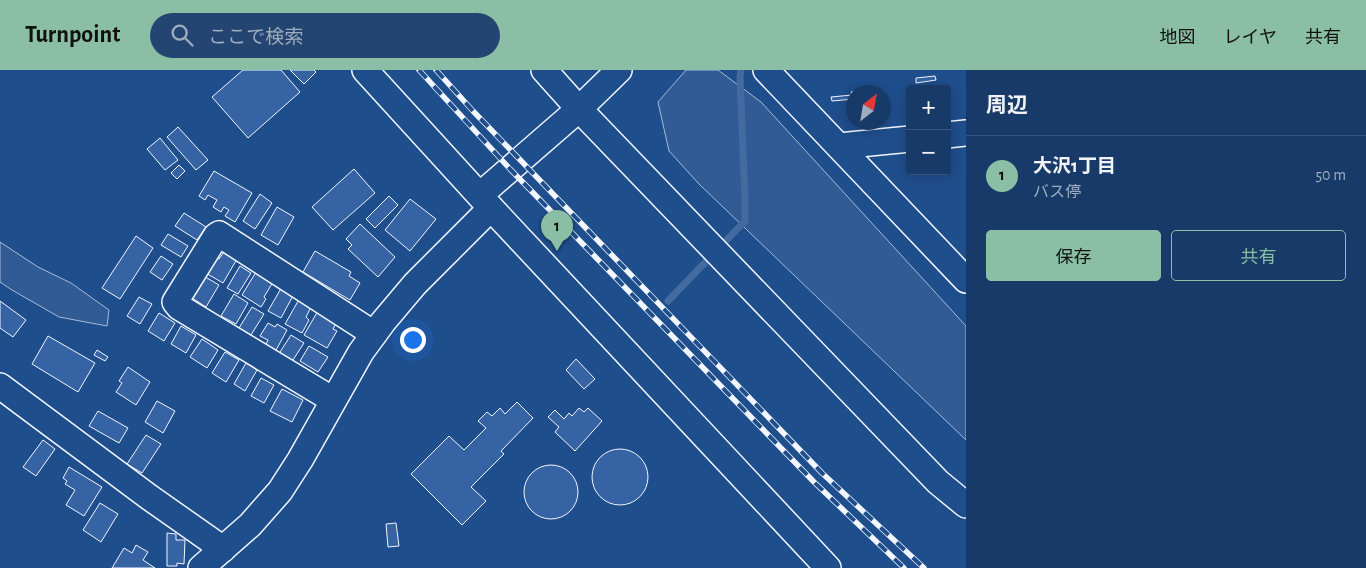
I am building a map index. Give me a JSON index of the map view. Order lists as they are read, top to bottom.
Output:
{
  "north": "top right",
  "page": {
    "header": "Turnpoint",
    "search": "ここで検索",
    "nav": ["地図", "レイヤ", "共有"],
    "heading": "周辺",
    "map_buttons": ["+", "−"],
    "list": [
      {
        "mark": "1",
        "name": "大沢1丁目",
        "note": "バス停",
        "value": "50 m"
      }
    ],
    "pins": "1",
    "buttons": ["保存", "共有"]
  }
}
